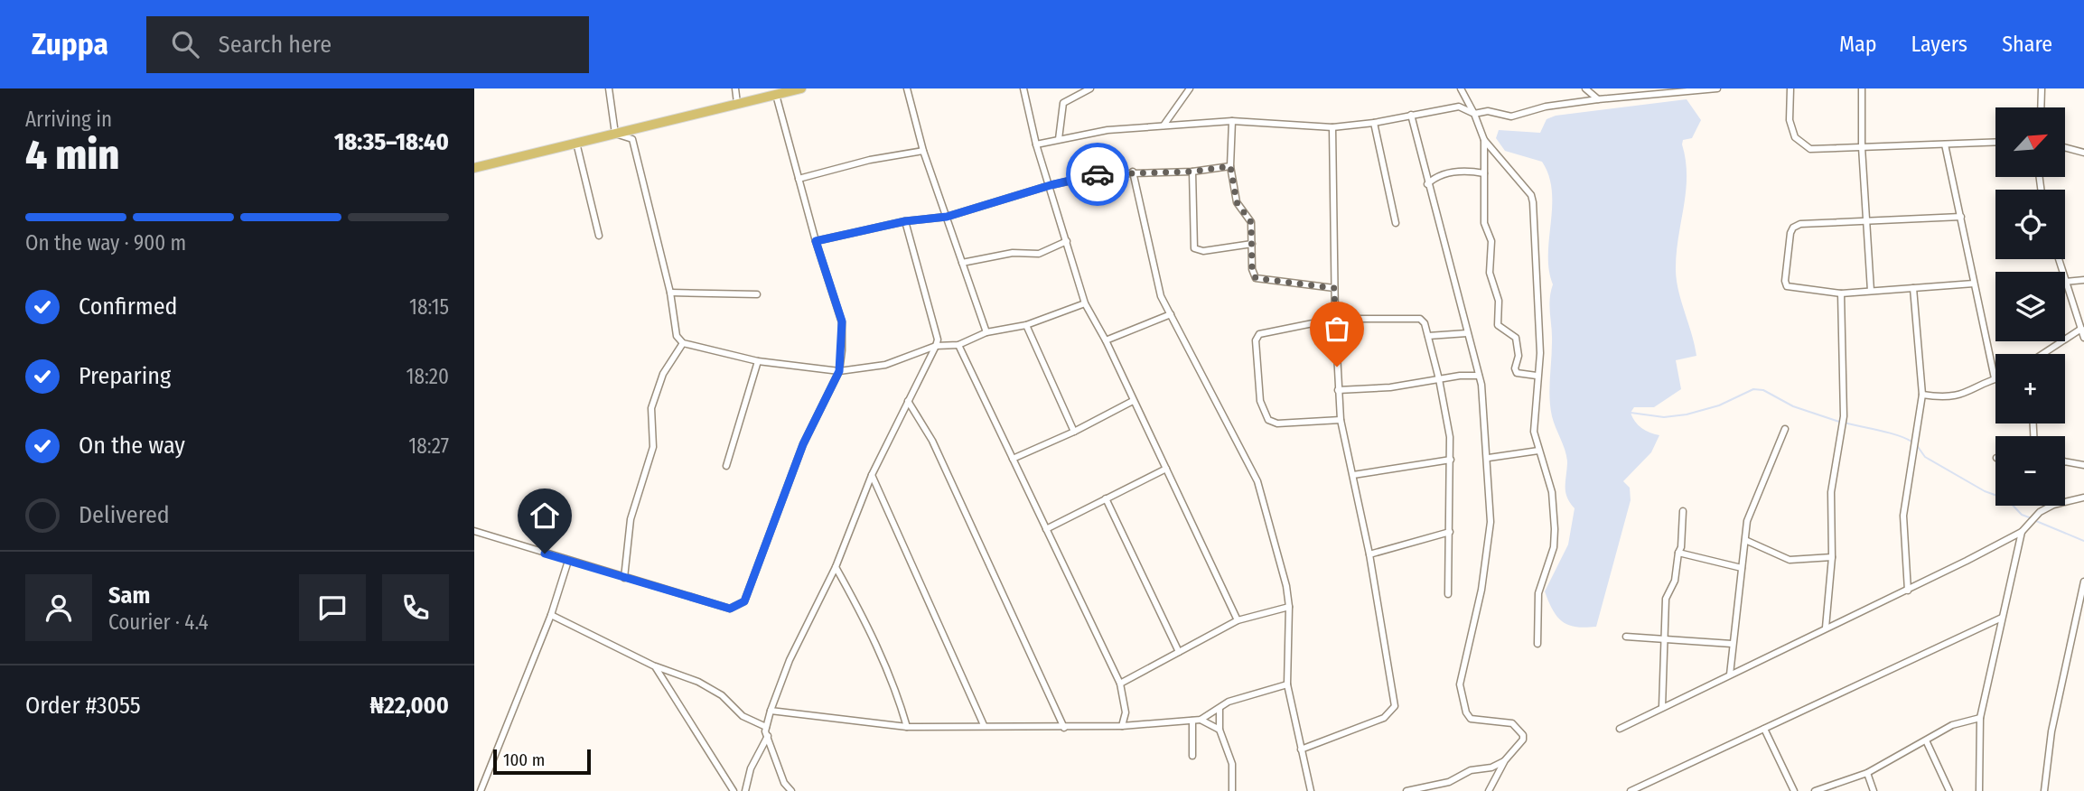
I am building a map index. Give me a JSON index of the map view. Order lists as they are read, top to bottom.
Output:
{
  "scale_bar": "100 m",
  "north": "top right",
  "page": {
    "header": "Zuppa",
    "search": "Search here",
    "nav": ["Map", "Layers", "Share"],
    "heading": ["4 min", "Arriving in", "18:35–18:40"],
    "panel": [
      "Sam",
      "Courier · 4.4",
      "Order #3055",
      "₦22,000"
    ],
    "map_buttons": ["+", "−"],
    "bar": "On the way · 900 m",
    "list": [
      ["Confirmed", "18:15"],
      ["Preparing", "18:20"],
      ["On the way", "18:27"],
      "Delivered"
    ],
    "scale": "100 m"
  }
}
